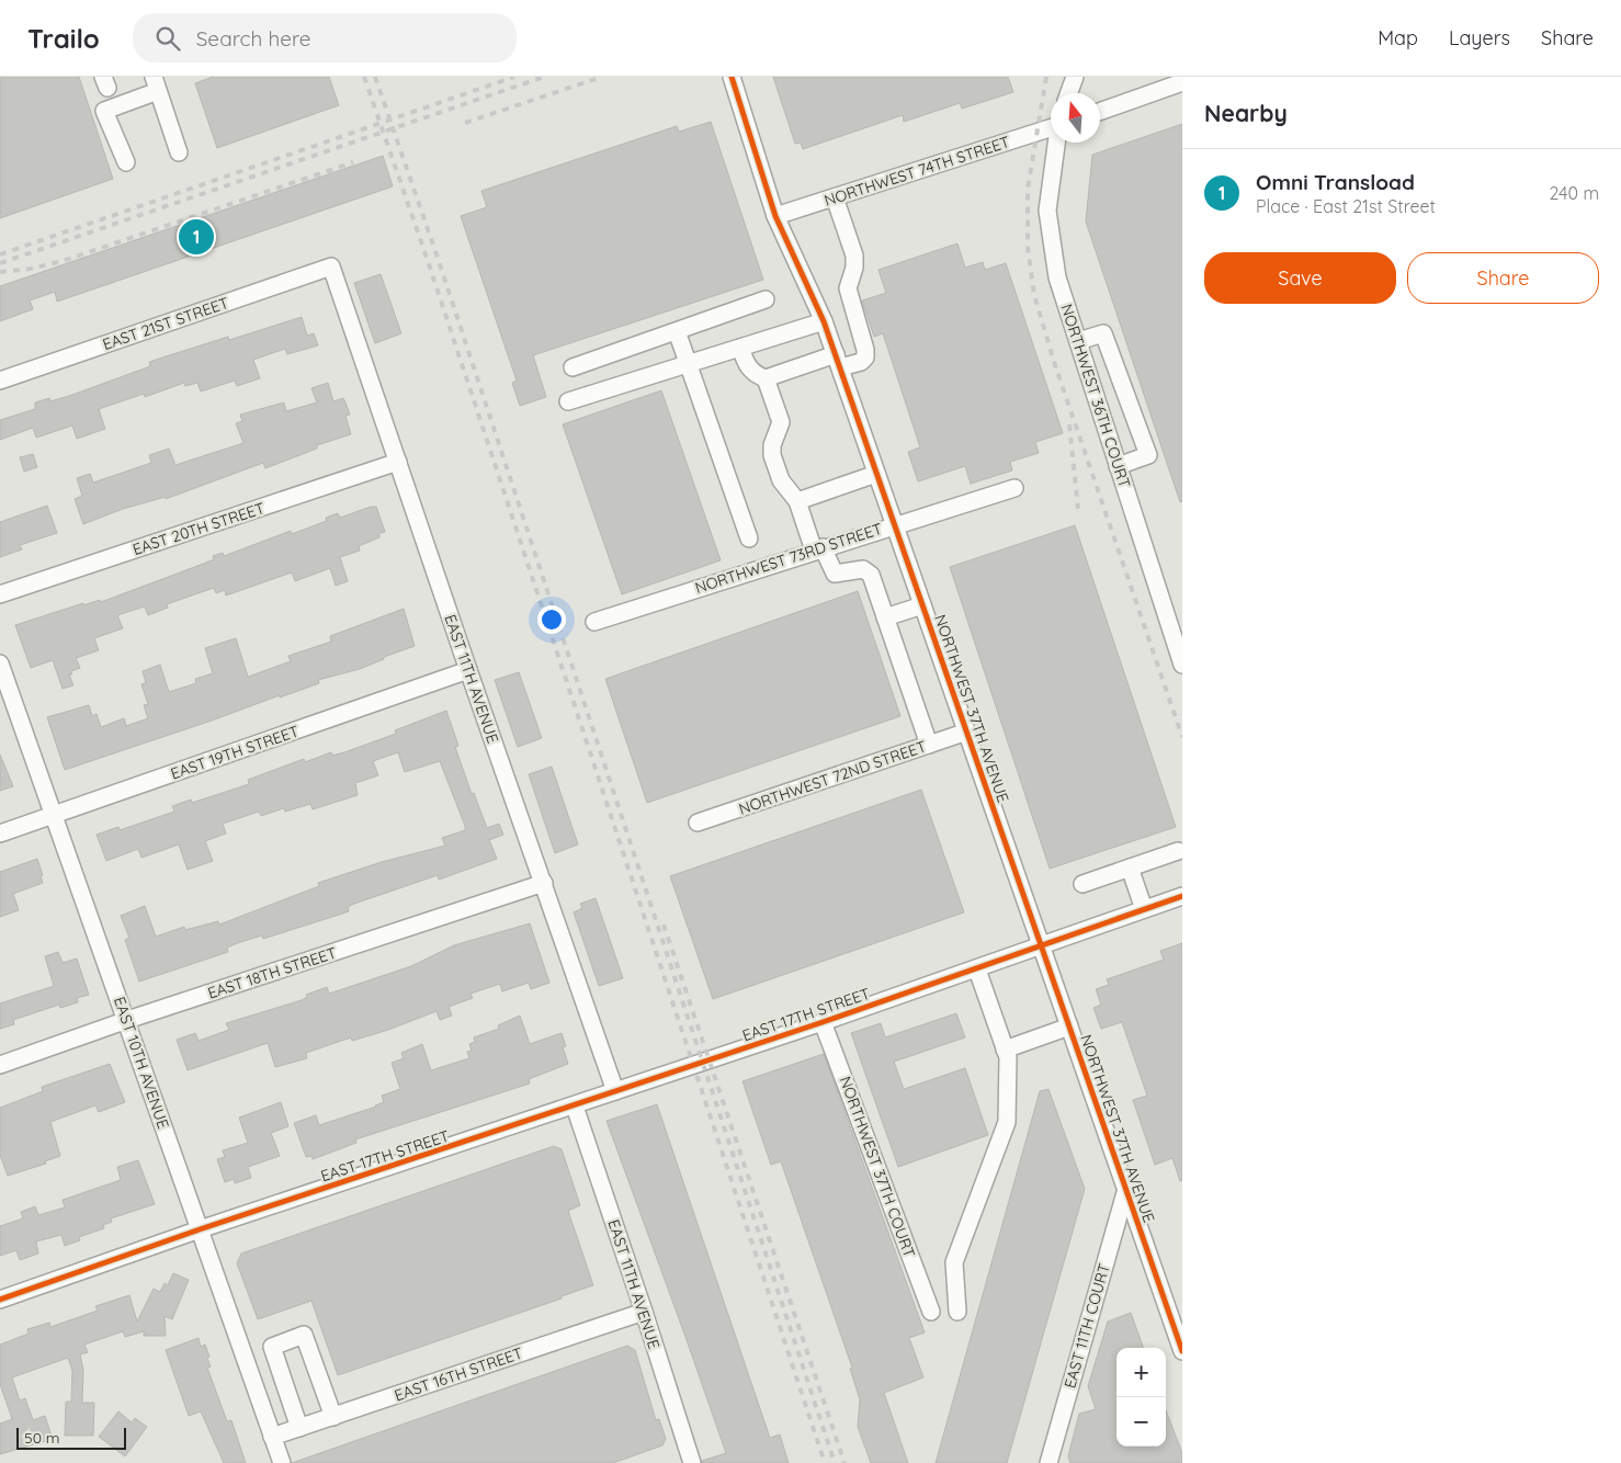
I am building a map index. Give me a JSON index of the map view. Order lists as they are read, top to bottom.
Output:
{
  "streets": {
    "street": [
      "NORTHWEST 74TH STREET",
      "EAST 21ST STREET",
      "NORTHWEST 36TH COURT",
      "EAST 20TH STREET",
      "NORTHWEST 73RD STREET",
      "EAST 11TH AVENUE",
      "NORTHWEST 37TH AVENUE",
      "EAST 19TH STREET",
      "NORTHWEST 72ND STREET",
      "EAST 18TH STREET",
      "EAST 17TH STREET",
      "EAST 10TH AVENUE",
      "NORTHWEST 37TH COURT",
      "EAST 11TH COURT",
      "EAST 16TH STREET"
    ]
  },
  "crossings": [
    ["NORTHWEST 74TH STREET", "NORTHWEST 37TH AVENUE"],
    ["EAST 21ST STREET", "EAST 11TH AVENUE"],
    ["EAST 20TH STREET", "EAST 11TH AVENUE"],
    ["NORTHWEST 73RD STREET", "NORTHWEST 37TH AVENUE"],
    ["EAST 11TH AVENUE", "EAST 19TH STREET"],
    ["EAST 11TH AVENUE", "EAST 18TH STREET"],
    ["EAST 11TH AVENUE", "EAST 17TH STREET"],
    ["EAST 11TH AVENUE", "EAST 16TH STREET"],
    ["NORTHWEST 37TH AVENUE", "NORTHWEST 72ND STREET"],
    ["NORTHWEST 37TH AVENUE", "EAST 17TH STREET"],
    ["NORTHWEST 37TH AVENUE", "EAST 11TH COURT"],
    ["EAST 19TH STREET", "EAST 10TH AVENUE"],
    ["EAST 18TH STREET", "EAST 10TH AVENUE"],
    ["EAST 17TH STREET", "EAST 10TH AVENUE"],
    ["EAST 17TH STREET", "NORTHWEST 37TH COURT"],
    ["EAST 10TH AVENUE", "EAST 16TH STREET"]
  ],
  "scale_bar": "50 m",
  "north": "top",
  "page": {
    "header": "Trailo",
    "search": "Search here",
    "nav": ["Map", "Layers", "Share"],
    "heading": "Nearby",
    "list": [
      {
        "mark": "1",
        "name": "Omni Transload",
        "note": "Place · East 21st Street",
        "value": "240 m"
      }
    ],
    "pins": "1",
    "buttons": ["Save", "Share"],
    "map_buttons": ["+", "−"],
    "scale": "50 m"
  }
}
